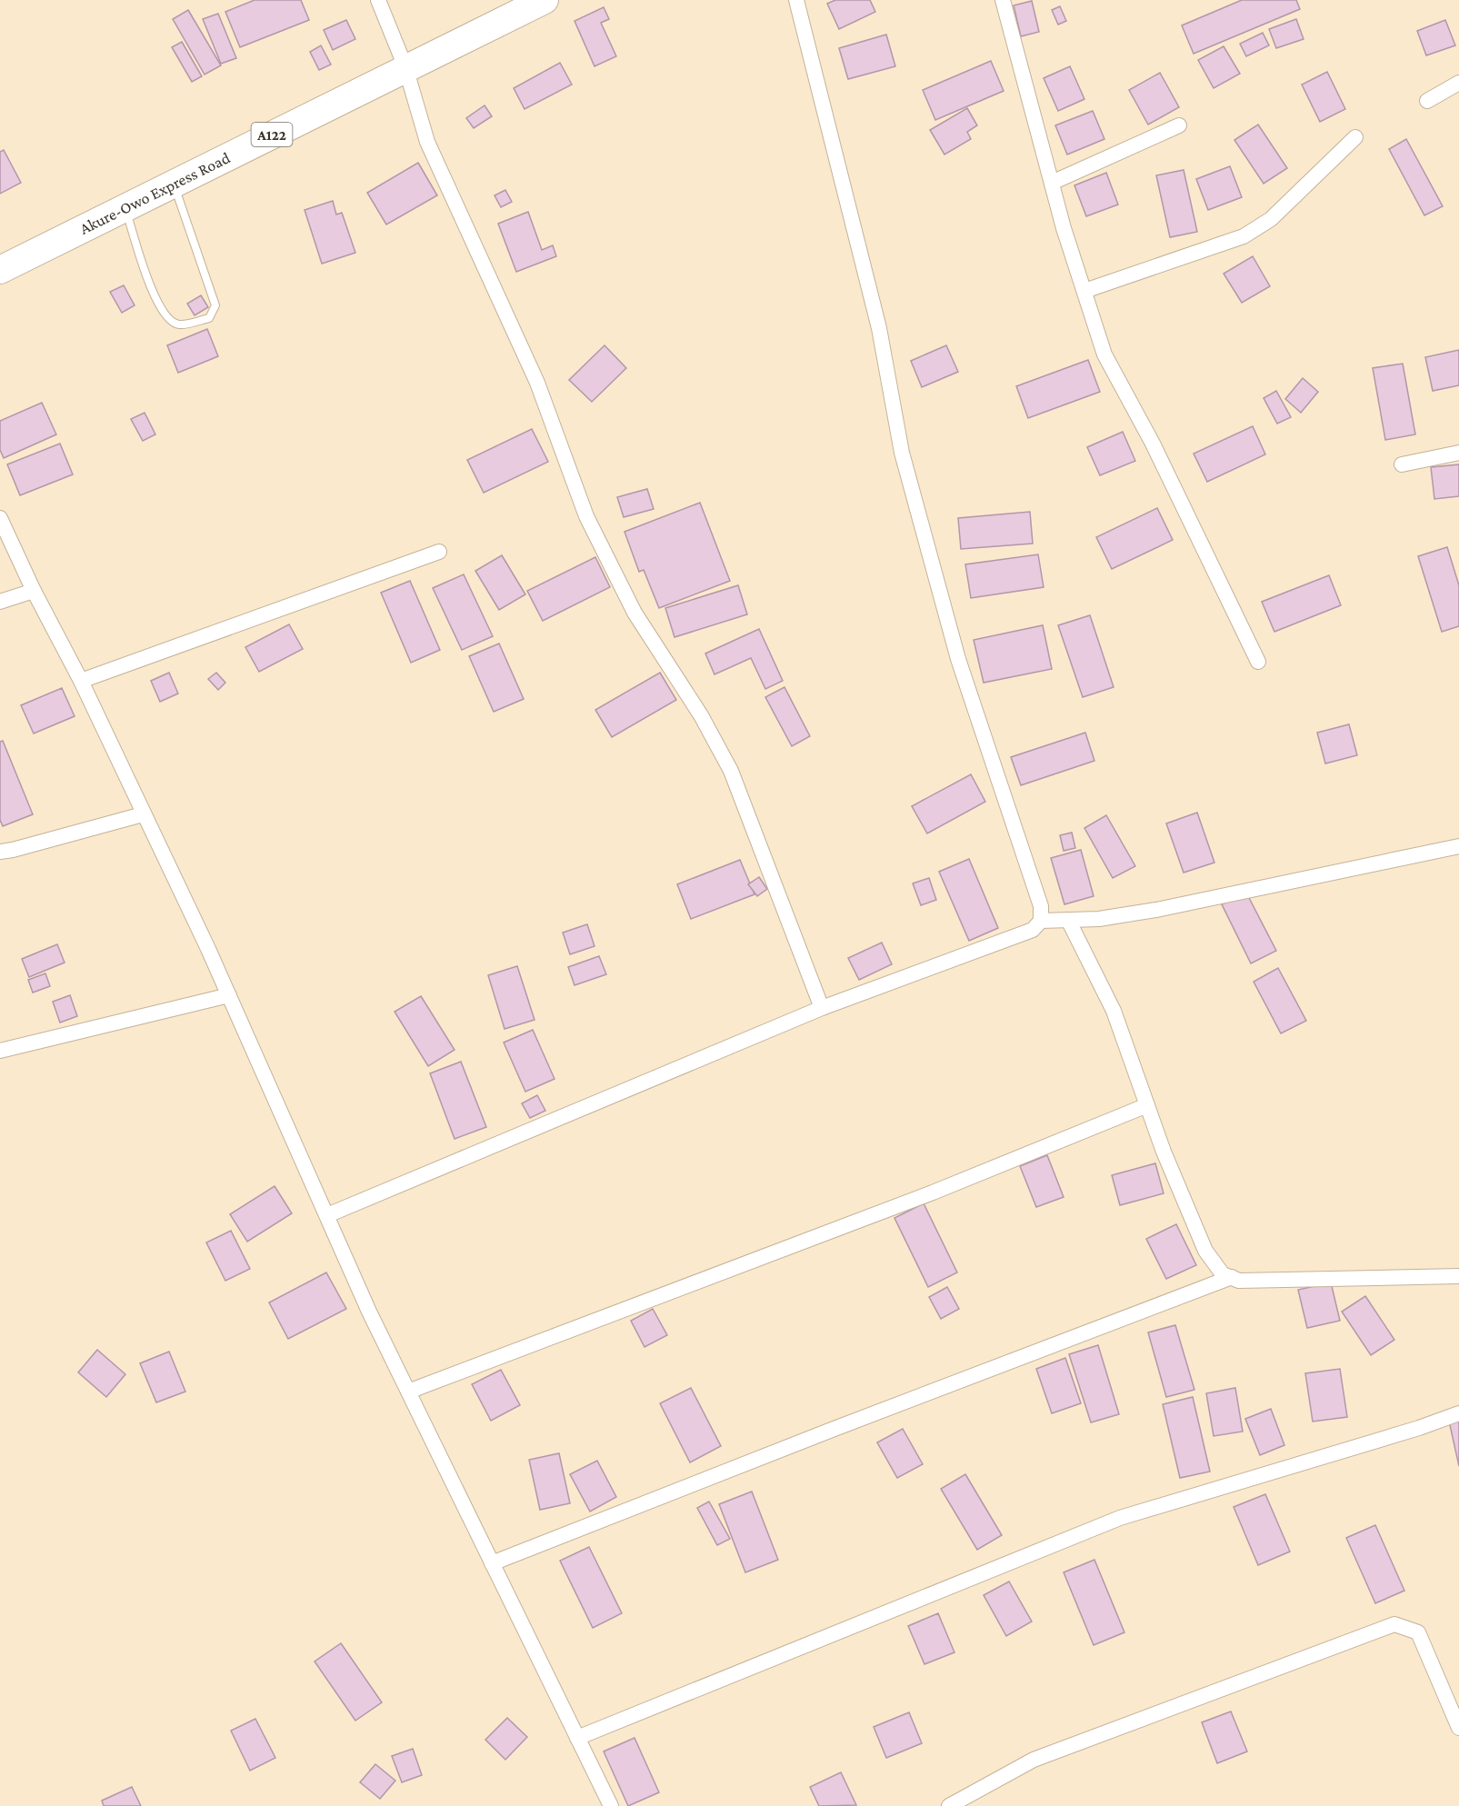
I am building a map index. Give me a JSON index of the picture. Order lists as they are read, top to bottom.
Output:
{
  "streets": {
    "highway": ["A122", "Akure-Owo Express Road"]
  }
}
